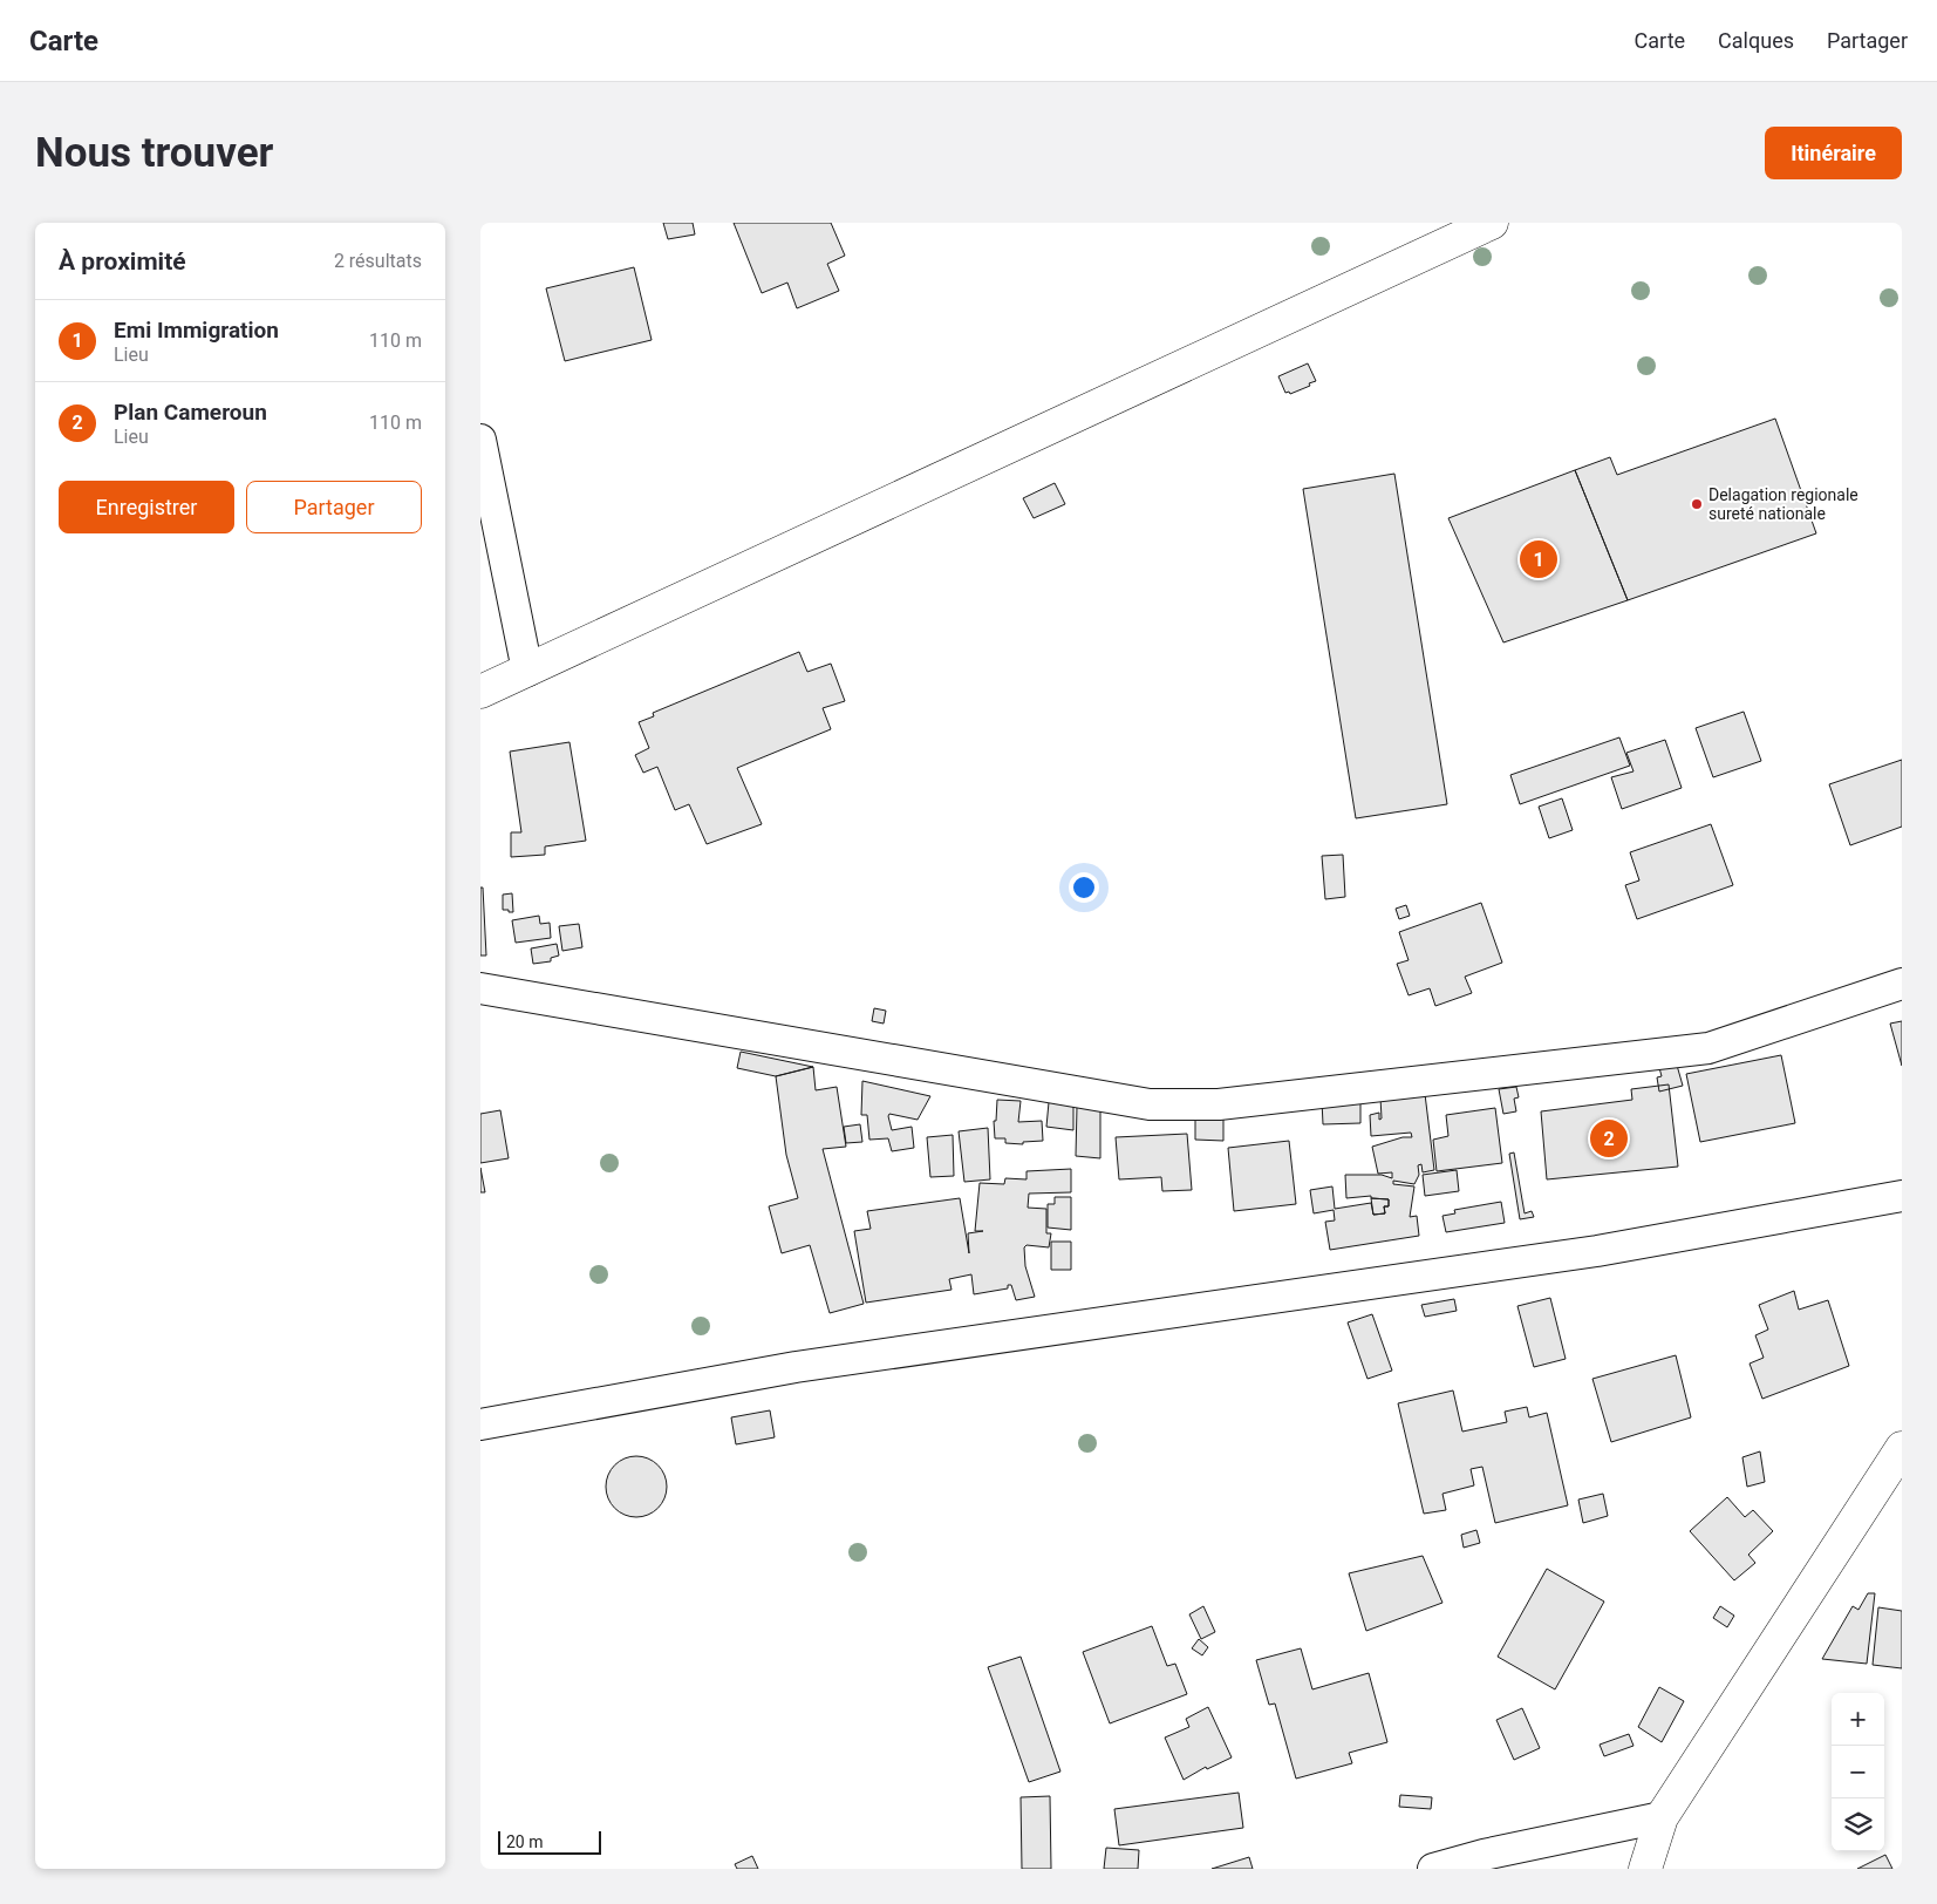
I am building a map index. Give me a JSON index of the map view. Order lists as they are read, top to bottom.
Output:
{
  "places": ["Delagation regionale sureté nationale"],
  "scale_bar": "20 m",
  "page": {
    "header": "Carte",
    "nav": ["Carte", "Calques", "Partager"],
    "buttons": [
      "Itinéraire",
      ["Enregistrer", "Partager"]
    ],
    "title": "Nous trouver",
    "heading": ["À proximité", "2 résultats"],
    "list": [
      {
        "mark": "1",
        "name": "Emi Immigration",
        "note": "Lieu",
        "value": "110 m"
      },
      {
        "mark": "2",
        "name": "Plan Cameroun",
        "note": "Lieu",
        "value": "110 m"
      }
    ],
    "pins": ["1", "2"],
    "map_buttons": ["+", "−"],
    "scale": "20 m"
  }
}
